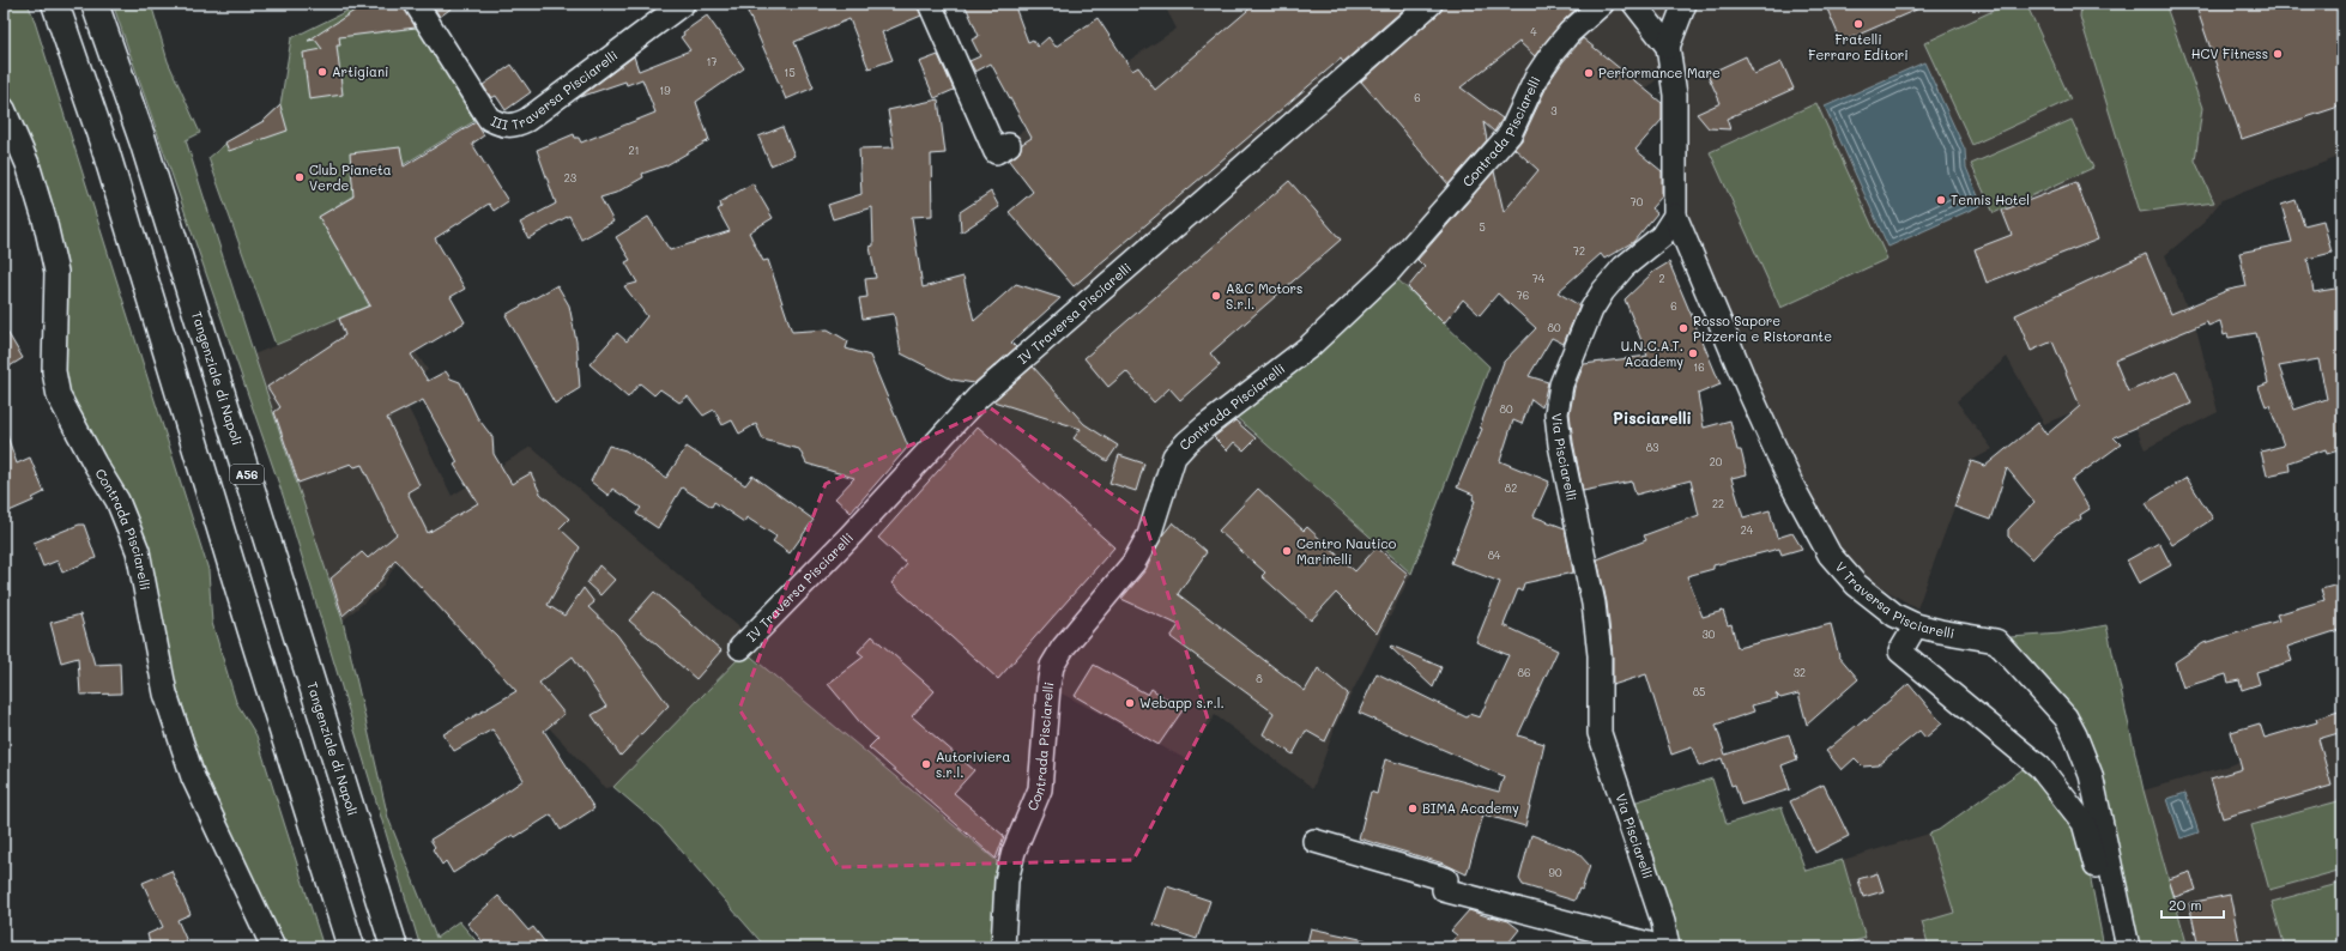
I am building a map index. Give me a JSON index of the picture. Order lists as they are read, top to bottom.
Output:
{
  "streets": {
    "highway": ["Tangenziale di Napoli", "A56"],
    "street": [
      "III Traversa Pisciarelli",
      "Contrada Pisciarelli",
      "IV Traversa Pisciarelli",
      "Via Pisciarelli",
      "V Traversa Pisciarelli"
    ]
  },
  "crossings": [
    ["Via Pisciarelli", "V Traversa Pisciarelli"]
  ],
  "districts": ["Pisciarelli"],
  "places": [
    "Fratelli Ferraro Editori",
    "HCV Fitness",
    "Artigiani",
    "Performance Mare",
    "Club Pianeta Verde",
    "Tennis Hotel",
    "A&C Motors S.r.l.",
    "Rosso Sapore Pizzeria e Ristorante",
    "U.N.C.A.T. Academy",
    "Centro Nautico Marinelli",
    "Webapp s.r.l.",
    "Autoriviera s.r.l.",
    "BIMA Academy"
  ],
  "house_numbers": [
    "4",
    "17",
    "15",
    "19",
    "6",
    "3",
    "21",
    "23",
    "70",
    "5",
    "72",
    "74",
    "2",
    "76",
    "6",
    "80",
    "16",
    "80",
    "83",
    "20",
    "82",
    "22",
    "24",
    "84",
    "30",
    "86",
    "32",
    "8",
    "85",
    "90"
  ],
  "scale_bar": "20 m"
}
